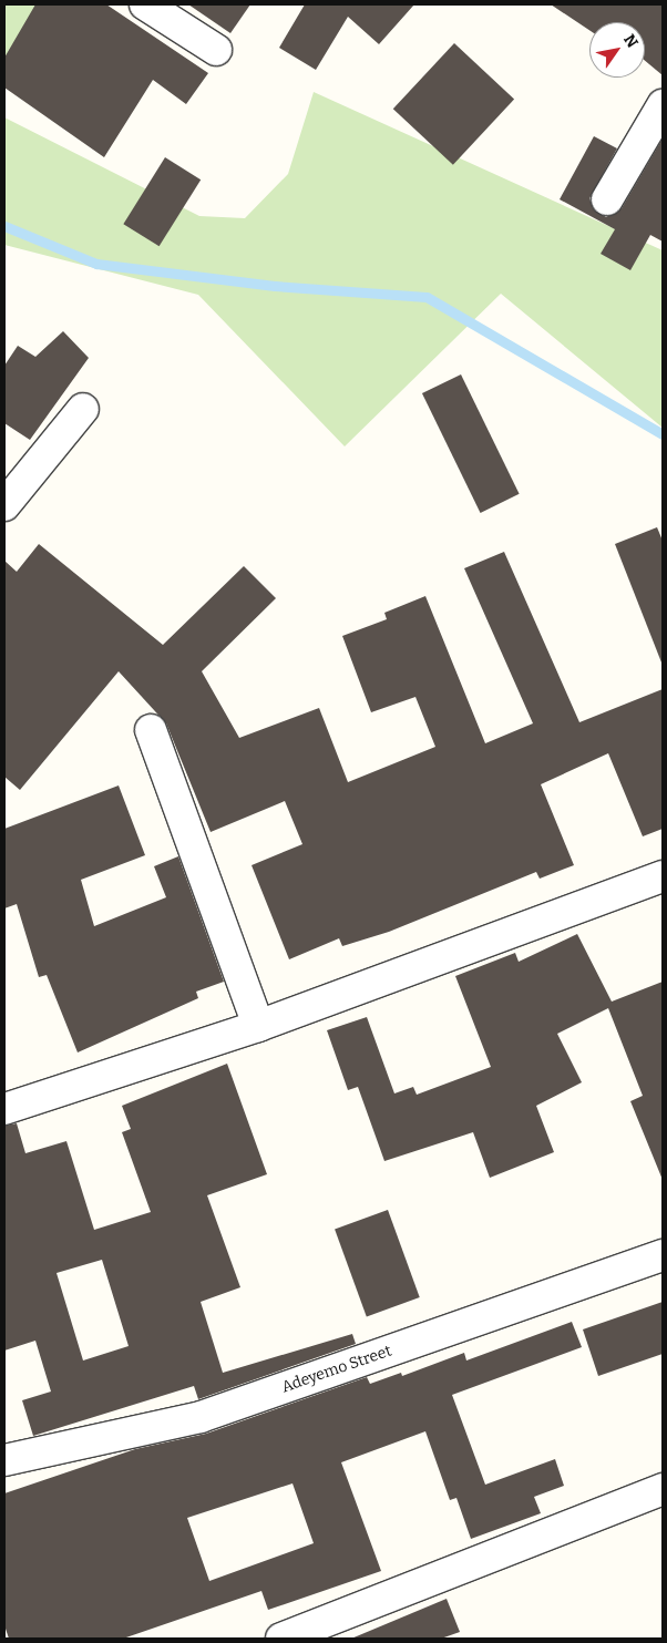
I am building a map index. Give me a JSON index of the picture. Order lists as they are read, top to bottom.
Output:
{
  "streets": {
    "street": ["Adeyemo Street"]
  },
  "north": "top right"
}
